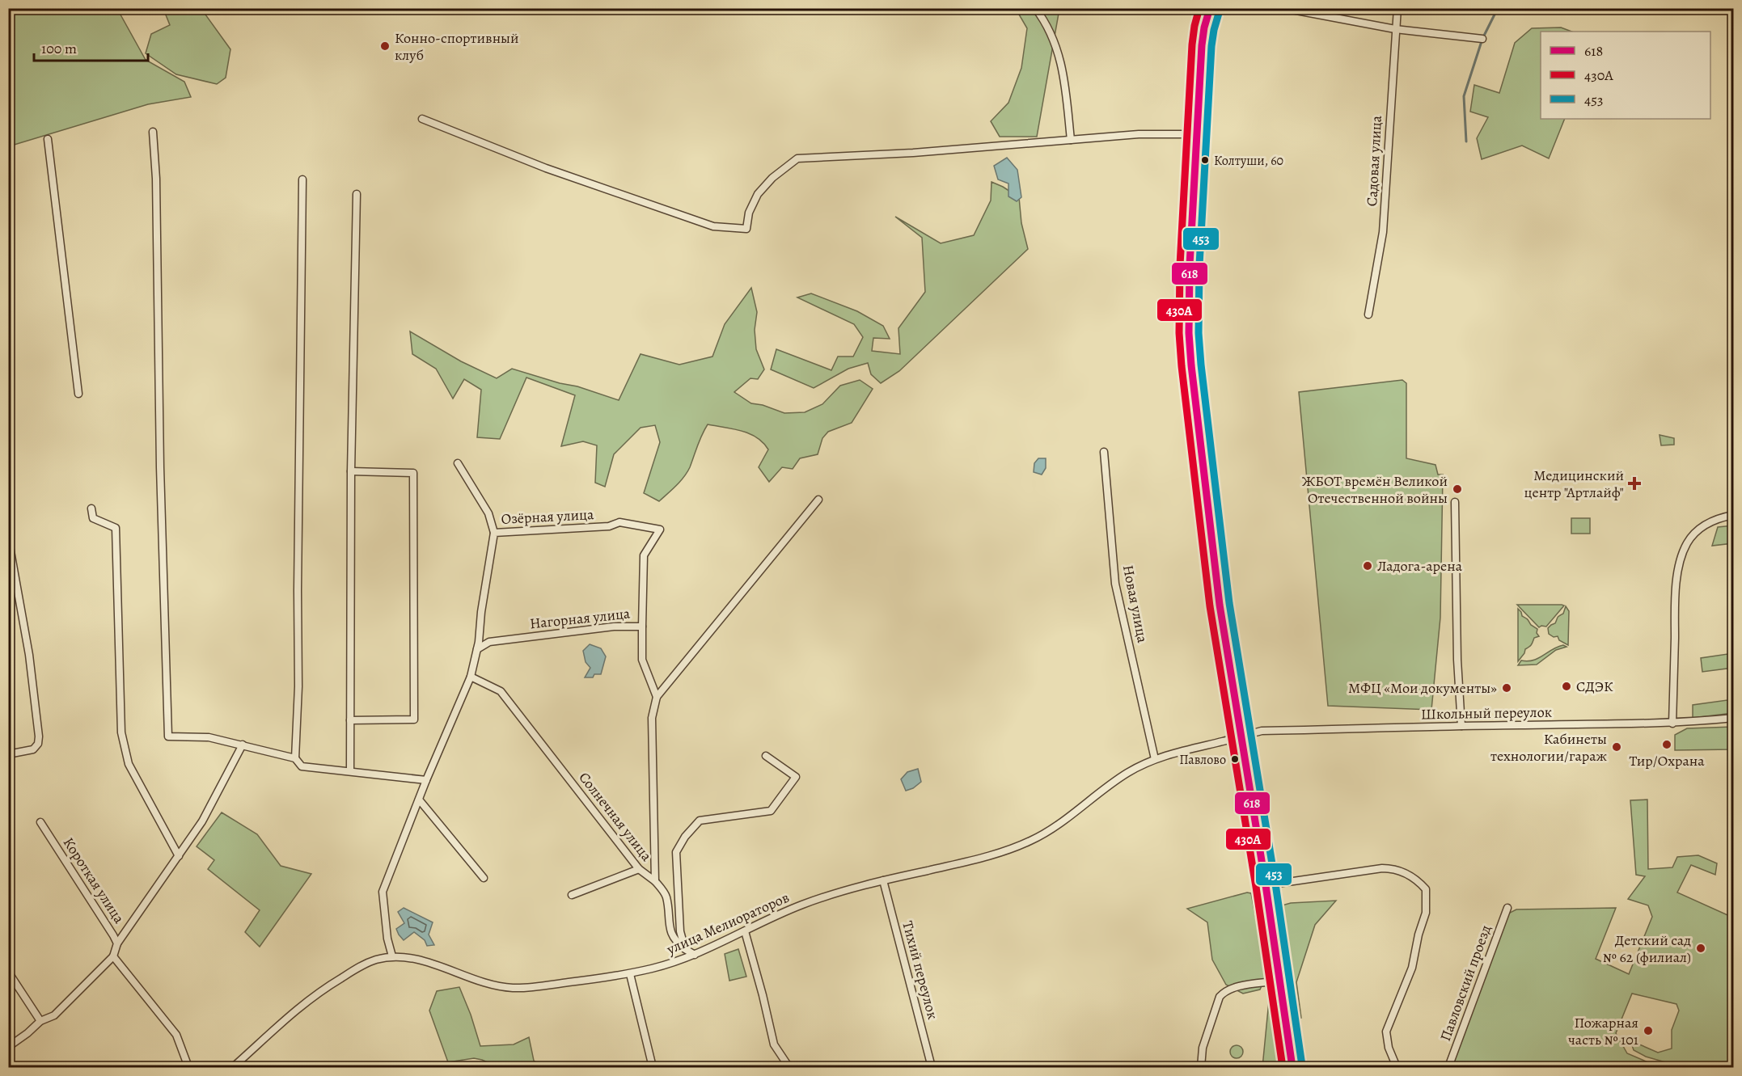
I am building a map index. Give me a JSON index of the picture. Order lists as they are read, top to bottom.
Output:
{
  "streets": {
    "street": [
      "Садовая улица",
      "Озёрная улица",
      "Новая улица",
      "Нагорная улица",
      "Школьный переулок",
      "Солнечная улица",
      "Короткая улица",
      "улица Мелиораторов",
      "Тихий переулок",
      "Павловский проезд"
    ]
  },
  "crossings": [
    ["Озёрная улица", "Нагорная улица"],
    ["Озёрная улица", "Солнечная улица"],
    ["Озёрная улица", "улица Мелиораторов"],
    ["Новая улица", "улица Мелиораторов"],
    ["Нагорная улица", "Солнечная улица"],
    ["Школьный переулок", "улица Мелиораторов"],
    ["улица Мелиораторов", "Тихий переулок"]
  ],
  "places": {
    "other": [
      "Конно-спортивный клуб",
      "Колтуши, 60",
      "ЖБОТ времён Великой Отечественной войны",
      "Ладога-арена",
      "СДЭК",
      "МФЦ «Мои документы»",
      "Тир/Охрана",
      "Кабинеты технологии/гараж",
      "Павлово",
      "Детский сад № 62 (филиал)",
      "Пожарная часть № 101"
    ],
    "health": ["Медицинский центр \"Артлайф\""]
  },
  "lines": ["transit line 618", "transit line 430А", "transit line 453"],
  "legend": ["618", "430А", "453"],
  "scale_bar": "100 m"
}
